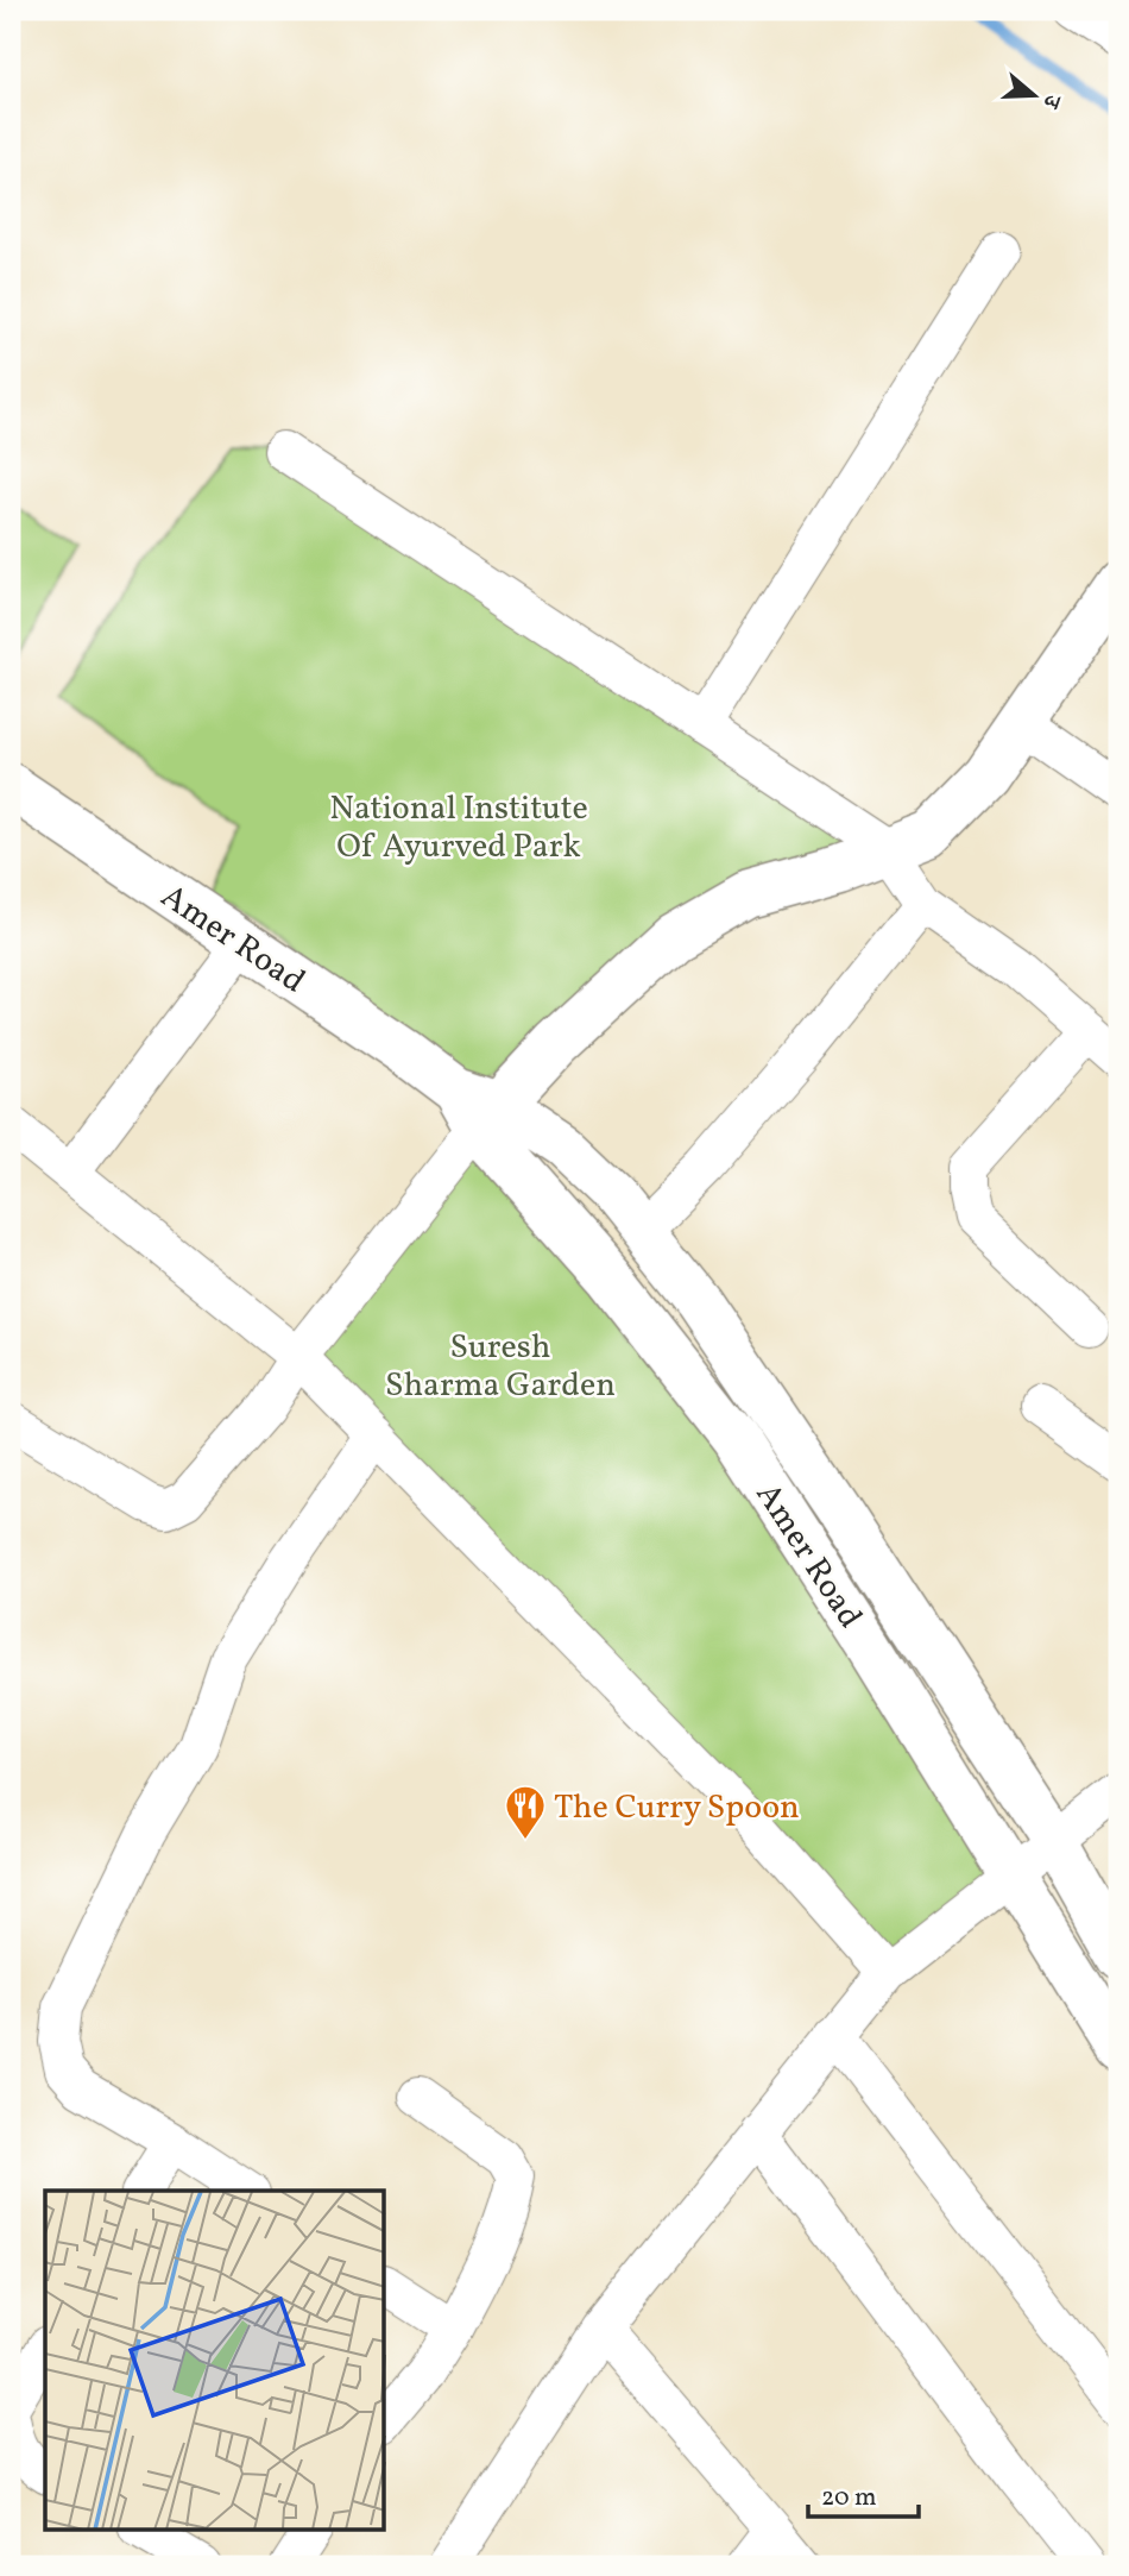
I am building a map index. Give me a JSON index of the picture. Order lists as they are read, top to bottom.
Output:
{
  "streets": {
    "main road": ["Amer Road"]
  },
  "parks": ["National Institute Of Ayurved Park", "Suresh Sharma Garden"],
  "places": {
    "restaurant": ["The Curry Spoon"]
  },
  "scale_bar": "20 m",
  "north": "right"
}
